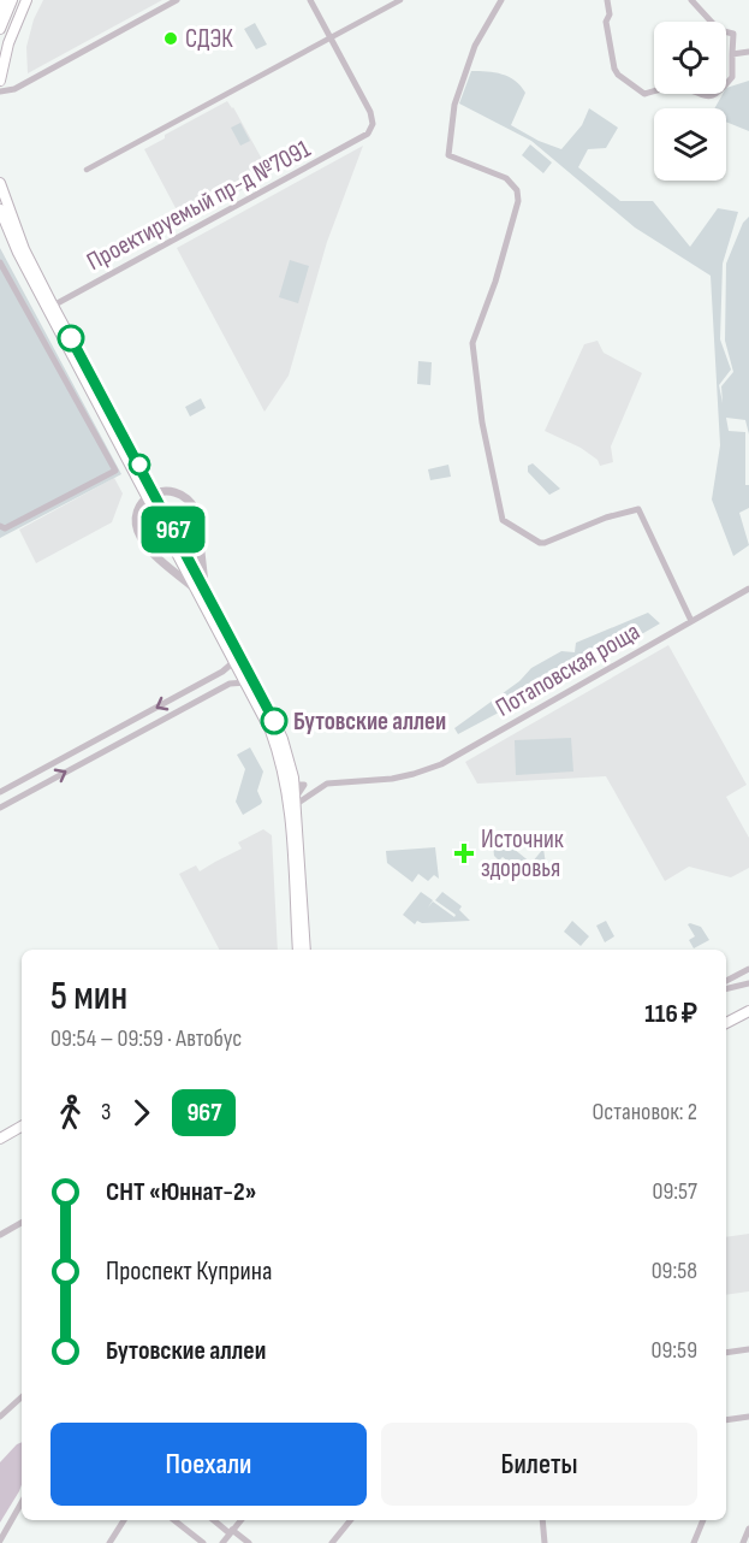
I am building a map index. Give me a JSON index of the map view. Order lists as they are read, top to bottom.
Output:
{
  "streets": {
    "street": ["Проектируемый пр-д №7091", "Потаповская роща"]
  },
  "places": {
    "other": ["СДЭК", "Бутовские аллеи"],
    "health": ["Источник здоровья"]
  },
  "lines": ["bus line 967"],
  "page": {
    "on_map": "967",
    "heading": ["5 мин", "09:54 – 09:59 · Автобус", "116 ₽"],
    "legs": ["3", "967", "Остановок: 2"],
    "list": [
      {
        "name": "СНТ «Юннат-2»",
        "value": "09:57"
      },
      {
        "name": "Проспект Куприна",
        "value": "09:58"
      },
      {
        "name": "Бутовские аллеи",
        "value": "09:59"
      }
    ],
    "buttons": ["Поехали", "Билеты"]
  }
}
